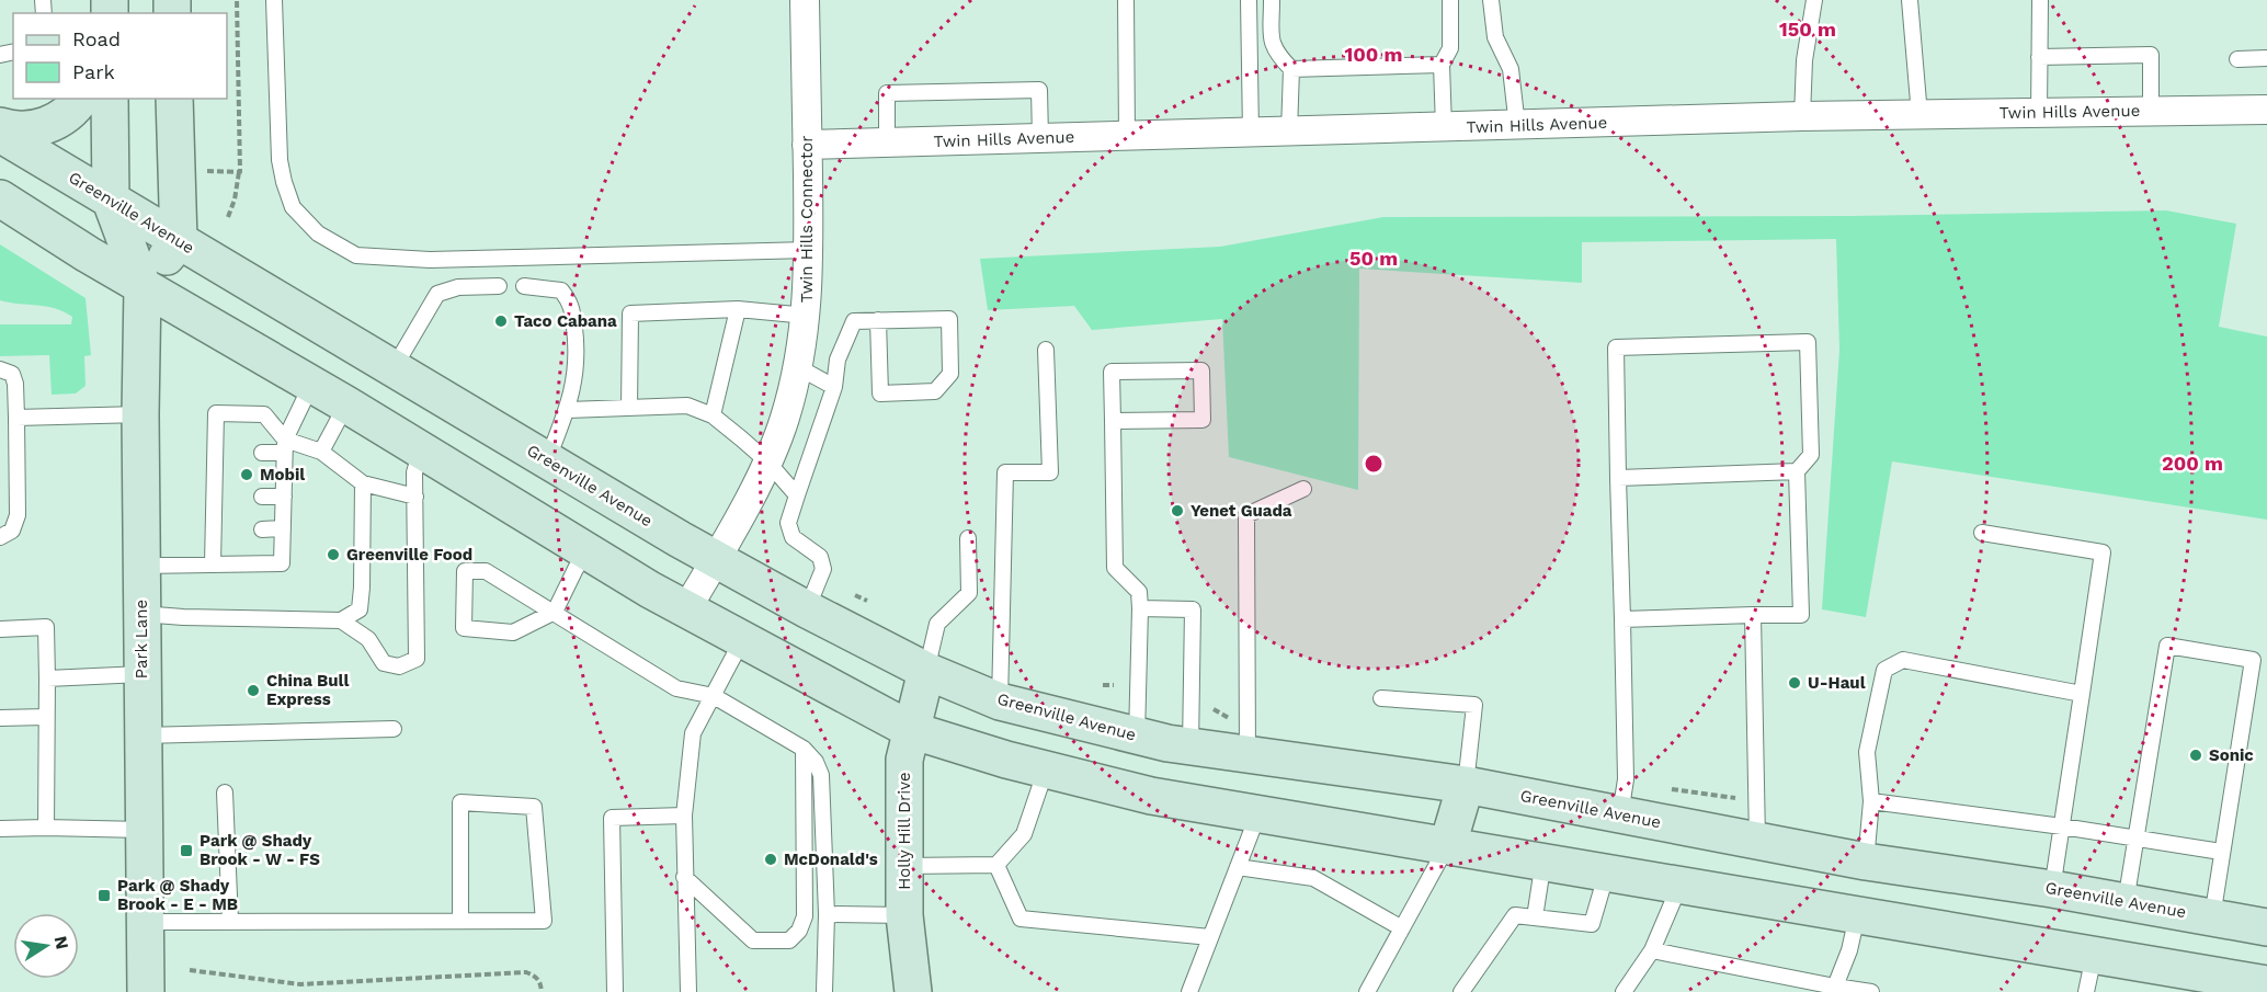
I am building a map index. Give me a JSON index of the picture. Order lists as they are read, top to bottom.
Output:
{
  "streets": {
    "main road": ["Greenville Avenue", "Park Lane", "Holly Hill Drive"],
    "street": ["Twin Hills Avenue", "Twin Hills Connector"]
  },
  "crossings": [
    ["Twin Hills Avenue", "Twin Hills Connector"],
    ["Greenville Avenue", "Twin Hills Connector"],
    ["Greenville Avenue", "Park Lane"],
    ["Greenville Avenue", "Holly Hill Drive"]
  ],
  "places": {
    "other": [
      "Taco Cabana",
      "Mobil",
      "Yenet Guada",
      "Greenville Food",
      "U-Haul",
      "China Bull Express",
      "Sonic",
      "McDonald's"
    ],
    "transit": ["Park @ Shady Brook - W - FS", "Park @ Shady Brook - E - MB"]
  },
  "legend": ["Road", "Park"],
  "north": "right",
  "rings": [
    "150 m",
    "100 m",
    "50 m",
    "200 m"
  ]
}
